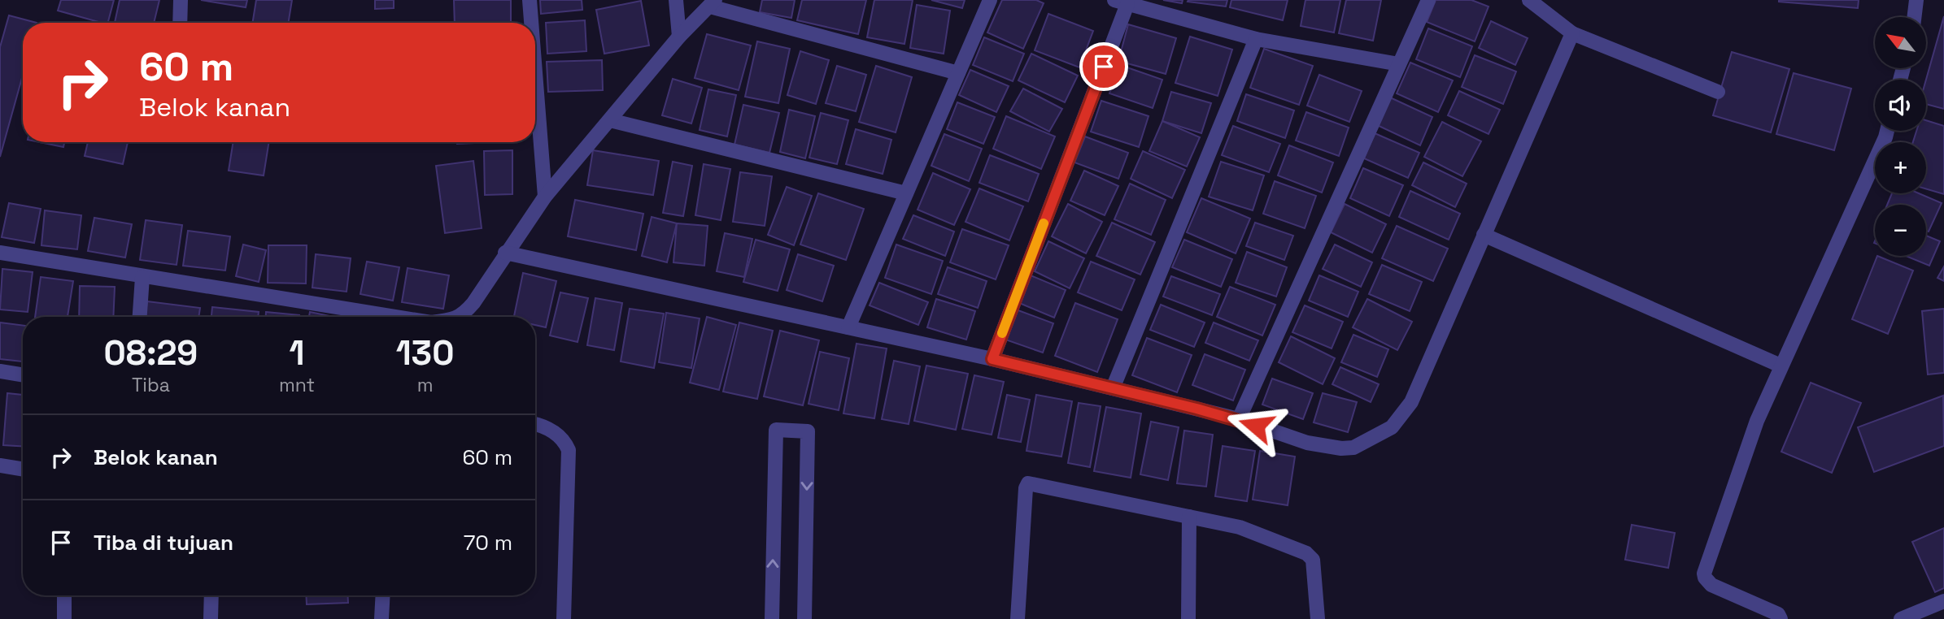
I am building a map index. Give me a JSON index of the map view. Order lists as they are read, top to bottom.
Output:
{
  "north": "top left",
  "page": {
    "map_buttons": ["+", "−"],
    "turn": ["60 m", "Belok kanan"],
    "eta": [
      "08:29",
      "Tiba",
      "1",
      "mnt",
      "130",
      "m"
    ],
    "list": [
      {
        "name": "Belok kanan",
        "value": "60 m"
      },
      {
        "name": "Tiba di tujuan",
        "value": "70 m"
      }
    ]
  }
}
